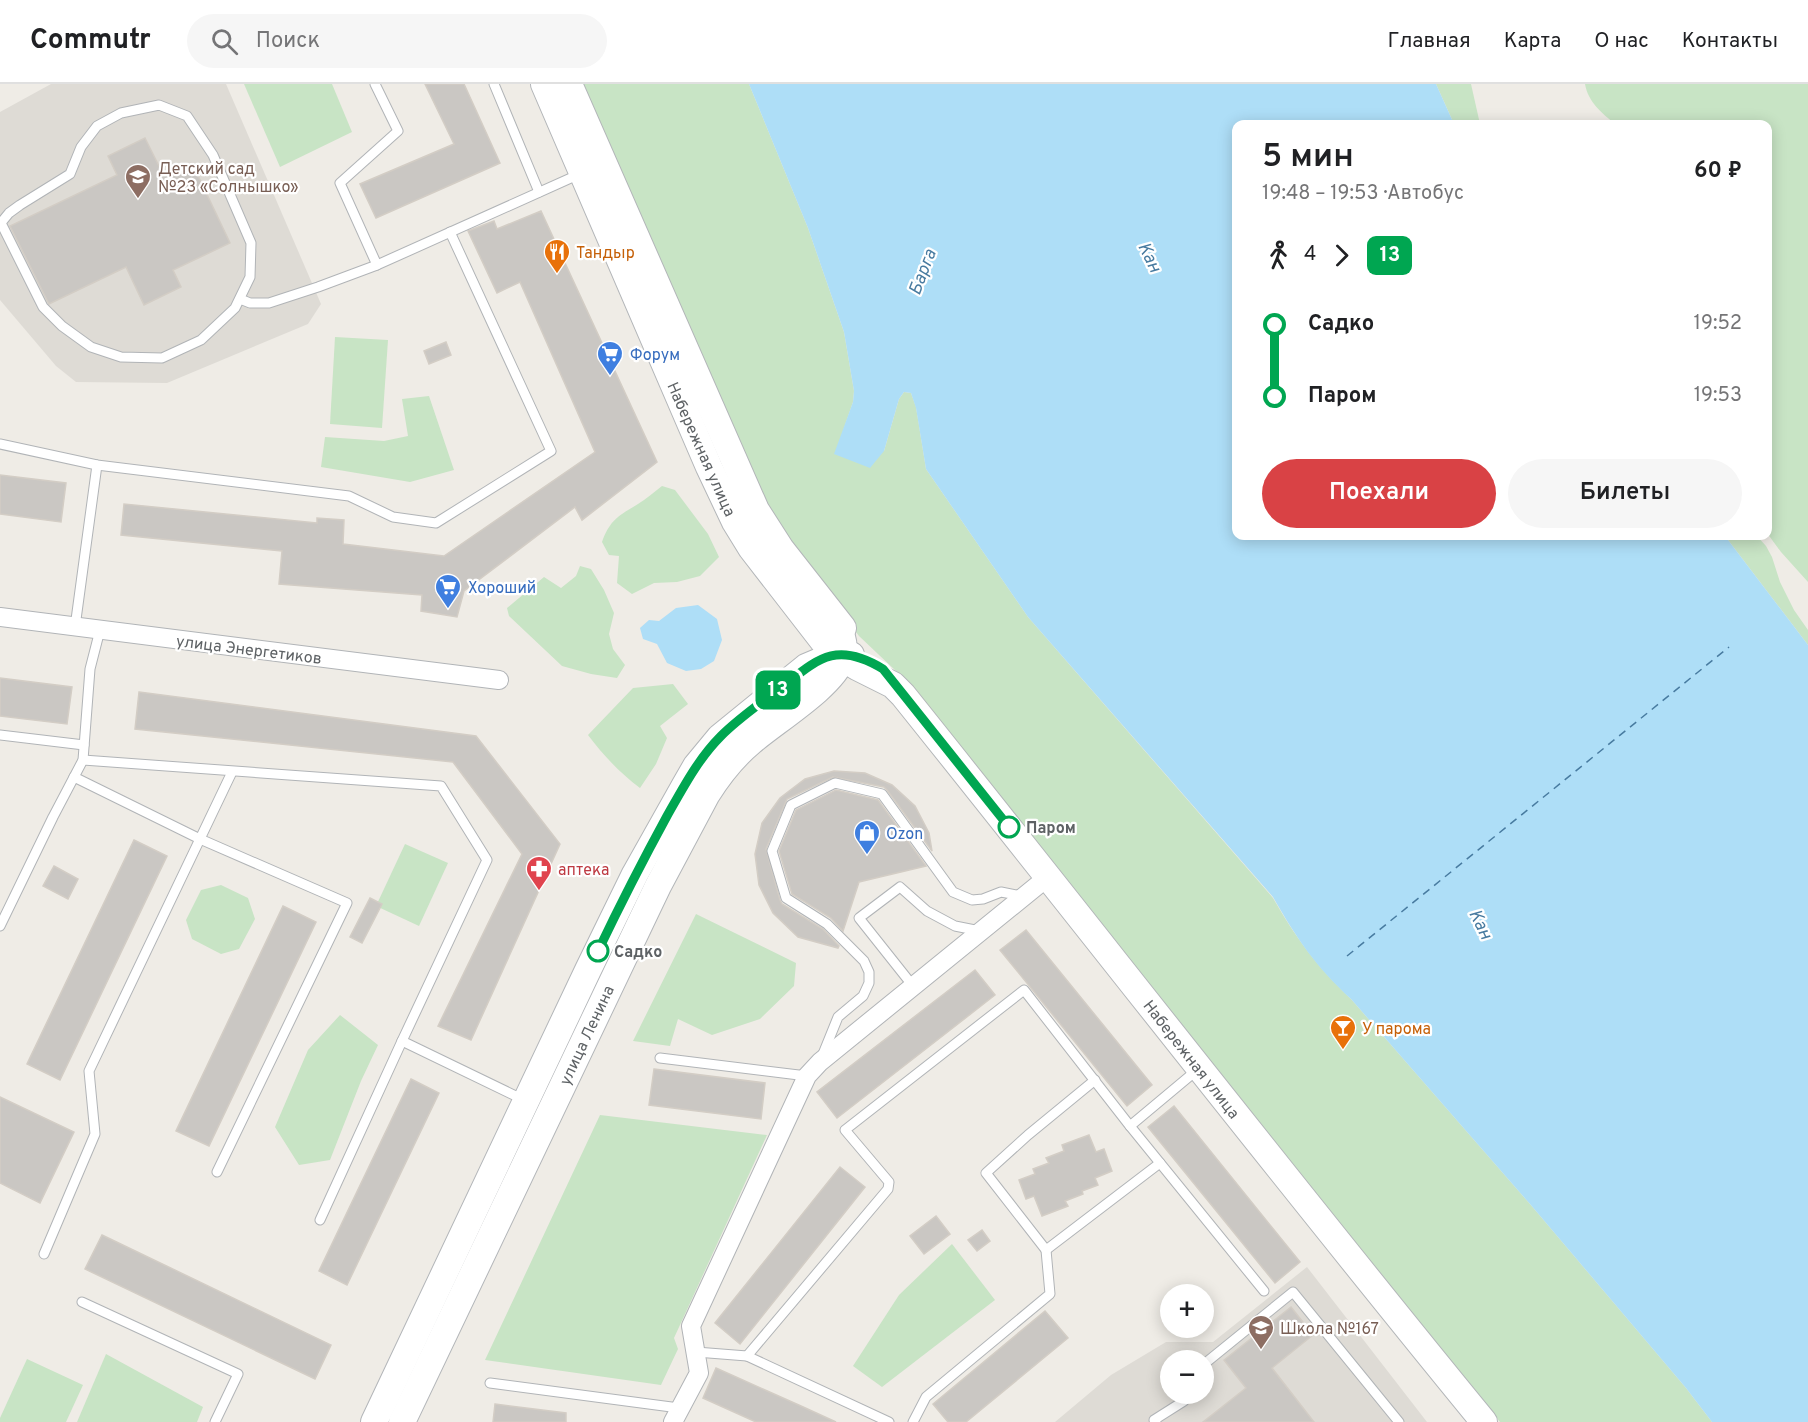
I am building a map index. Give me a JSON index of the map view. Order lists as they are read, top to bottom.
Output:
{
  "streets": {
    "main road": ["Набережная улица", "улица Ленина"],
    "street": ["улица Энергетиков"]
  },
  "crossings": [
    ["Набережная улица", "улица Ленина"]
  ],
  "water": ["Кан", "Барга"],
  "places": {
    "school or university": ["Детский сад №23 «Солнышко»", "Школа №167"],
    "restaurant": ["Тандыр"],
    "supermarket": ["Форум", "Хороший"],
    "other": ["Паром", "Садко"],
    "shop": ["Ozon"],
    "pharmacy": ["аптека"],
    "bar": ["У парома"]
  },
  "lines": ["bus line 13"],
  "page": {
    "header": "Commutr",
    "search": "Поиск",
    "nav": [
      "Главная",
      "Карта",
      "О нас",
      "Контакты"
    ],
    "on_map": "13",
    "heading": ["5 мин", "19:48 – 19:53 · Автобус", "60 ₽"],
    "legs": ["4", "13"],
    "list": [
      {
        "name": "Садко",
        "value": "19:52"
      },
      {
        "name": "Паром",
        "value": "19:53"
      }
    ],
    "buttons": ["Поехали", "Билеты"],
    "map_buttons": ["+", "−"]
  }
}
